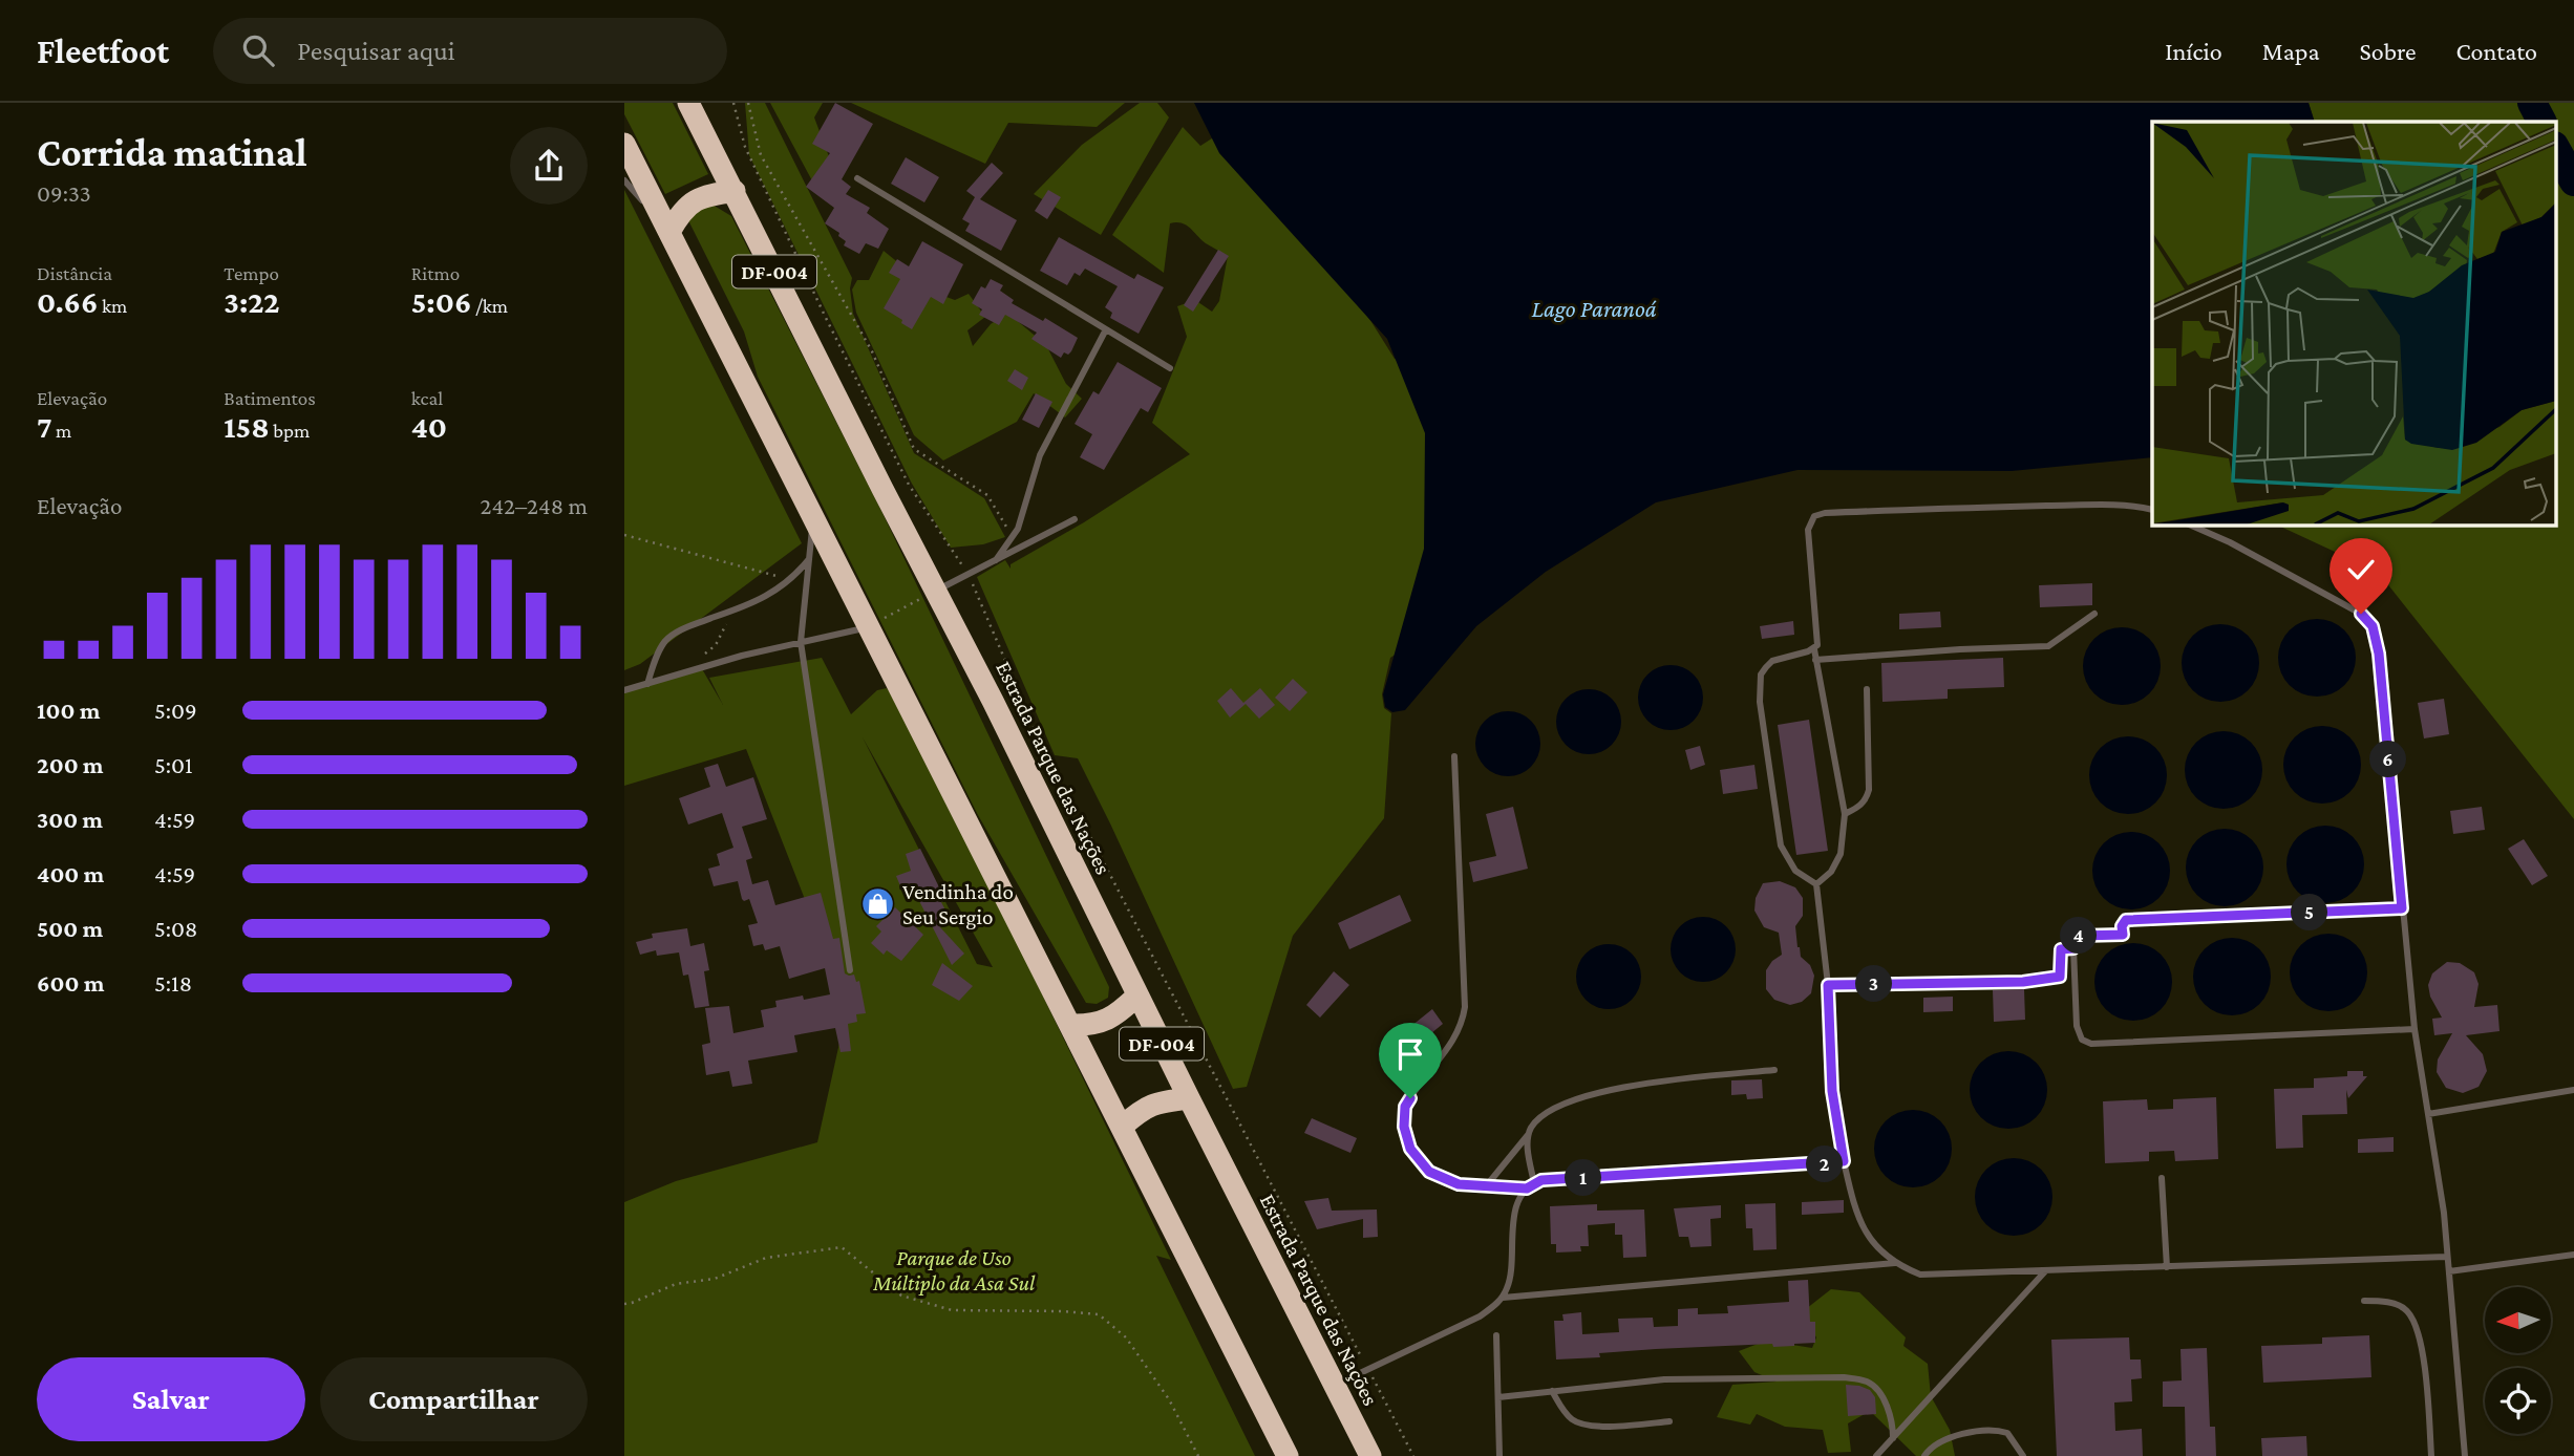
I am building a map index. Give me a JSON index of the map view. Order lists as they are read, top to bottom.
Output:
{
  "streets": {
    "highway": ["DF-004", "Estrada Parque das Nações"]
  },
  "water": ["Lago Paranoá"],
  "parks": ["Parque de Uso Múltiplo da Asa Sul"],
  "places": {
    "shop": ["Vendinha do Seu Sergio"]
  },
  "north": "left",
  "page": {
    "header": "Fleetfoot",
    "search": "Pesquisar aqui",
    "nav": [
      "Início",
      "Mapa",
      "Sobre",
      "Contato"
    ],
    "heading": ["Corrida matinal", "09:33"],
    "stats": [
      ["Distância", "0.66 km"],
      ["Tempo", "3:22"],
      ["Ritmo", "5:06 /km"],
      ["Elevação", "7 m"],
      ["Batimentos", "158 bpm"],
      ["kcal", "40"]
    ],
    "chart": ["Elevação", "242–248 m"],
    "list": [
      {
        "name": "100 m",
        "note": "5:09"
      },
      {
        "name": "200 m",
        "note": "5:01"
      },
      {
        "name": "300 m",
        "note": "4:59"
      },
      {
        "name": "400 m",
        "note": "4:59"
      },
      {
        "name": "500 m",
        "note": "5:08"
      },
      {
        "name": "600 m",
        "note": "5:18"
      }
    ],
    "pins": [
      "6",
      "5",
      "4",
      "3",
      "2",
      "1"
    ],
    "buttons": ["Salvar", "Compartilhar"]
  }
}
